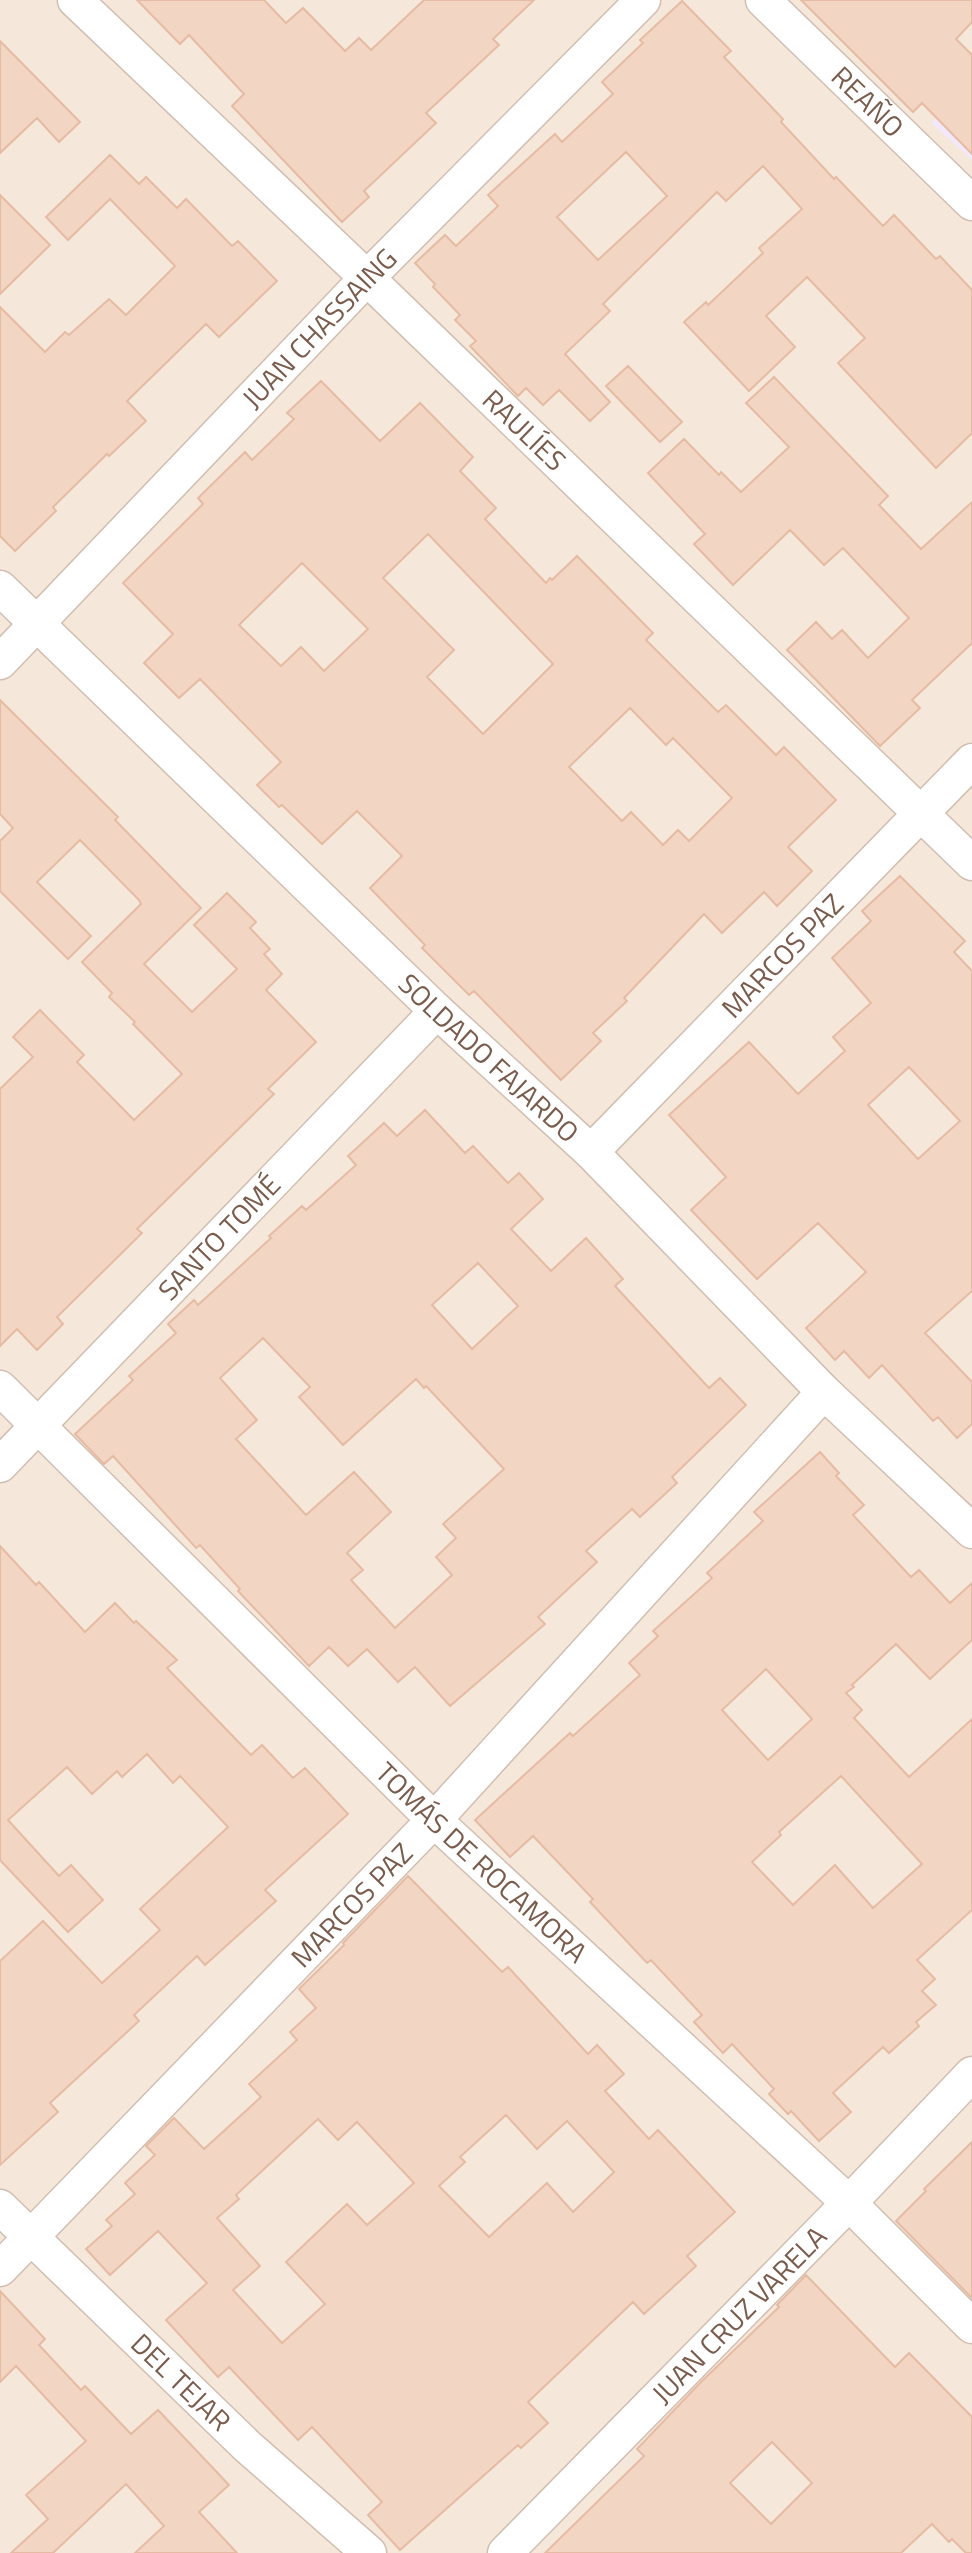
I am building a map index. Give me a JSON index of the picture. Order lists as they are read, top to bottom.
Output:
{
  "streets": {
    "street": [
      "REAÑO",
      "JUAN CHASSAING",
      "RAULÍES",
      "MARCOS PAZ",
      "SOLDADO FAJARDO",
      "SANTO TOMÉ",
      "TOMÁS DE ROCAMORA",
      "JUAN CRUZ VARELA",
      "DEL TEJAR"
    ]
  },
  "crossings": [
    ["JUAN CHASSAING", "RAULÍES"],
    ["JUAN CHASSAING", "SOLDADO FAJARDO"],
    ["RAULÍES", "MARCOS PAZ"],
    ["MARCOS PAZ", "SOLDADO FAJARDO"],
    ["MARCOS PAZ", "TOMÁS DE ROCAMORA"],
    ["MARCOS PAZ", "DEL TEJAR"],
    ["SOLDADO FAJARDO", "SANTO TOMÉ"],
    ["SANTO TOMÉ", "TOMÁS DE ROCAMORA"],
    ["TOMÁS DE ROCAMORA", "JUAN CRUZ VARELA"]
  ]
}
